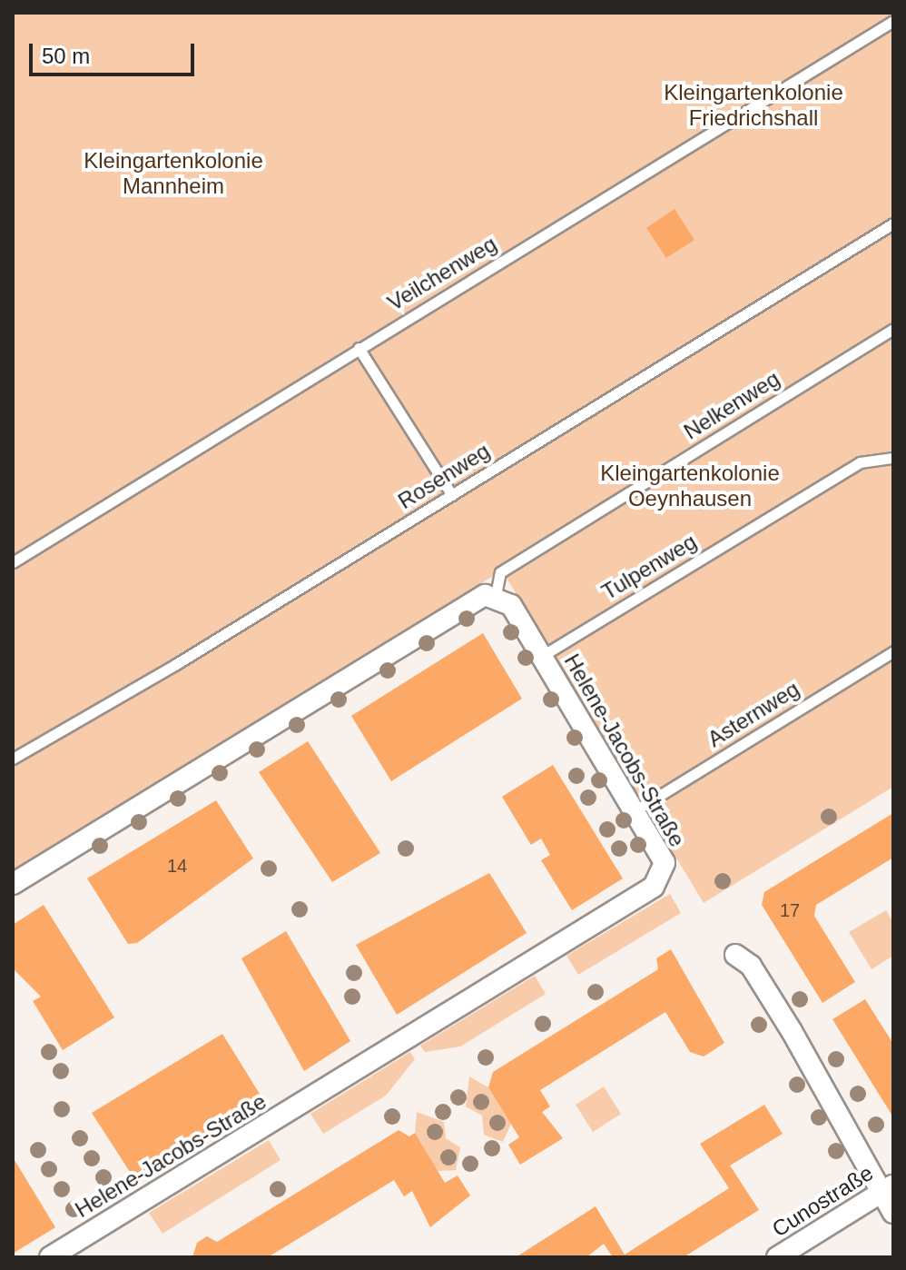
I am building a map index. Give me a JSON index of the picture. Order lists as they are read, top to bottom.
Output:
{
  "streets": {
    "street": ["Helene-Jacobs-Straße", "Cunostraße"],
    "lane": [
      "Veilchenweg",
      "Nelkenweg",
      "Rosenweg",
      "Tulpenweg",
      "Asternweg"
    ]
  },
  "crossings": [
    ["Nelkenweg", "Helene-Jacobs-Straße"],
    ["Tulpenweg", "Helene-Jacobs-Straße"],
    ["Asternweg", "Helene-Jacobs-Straße"]
  ],
  "parks": ["Kleingartenkolonie Friedrichshall", "Kleingartenkolonie Mannheim", "Kleingartenkolonie Oeynhausen"],
  "house_numbers": ["14", "17"],
  "scale_bar": "50 m"
}
